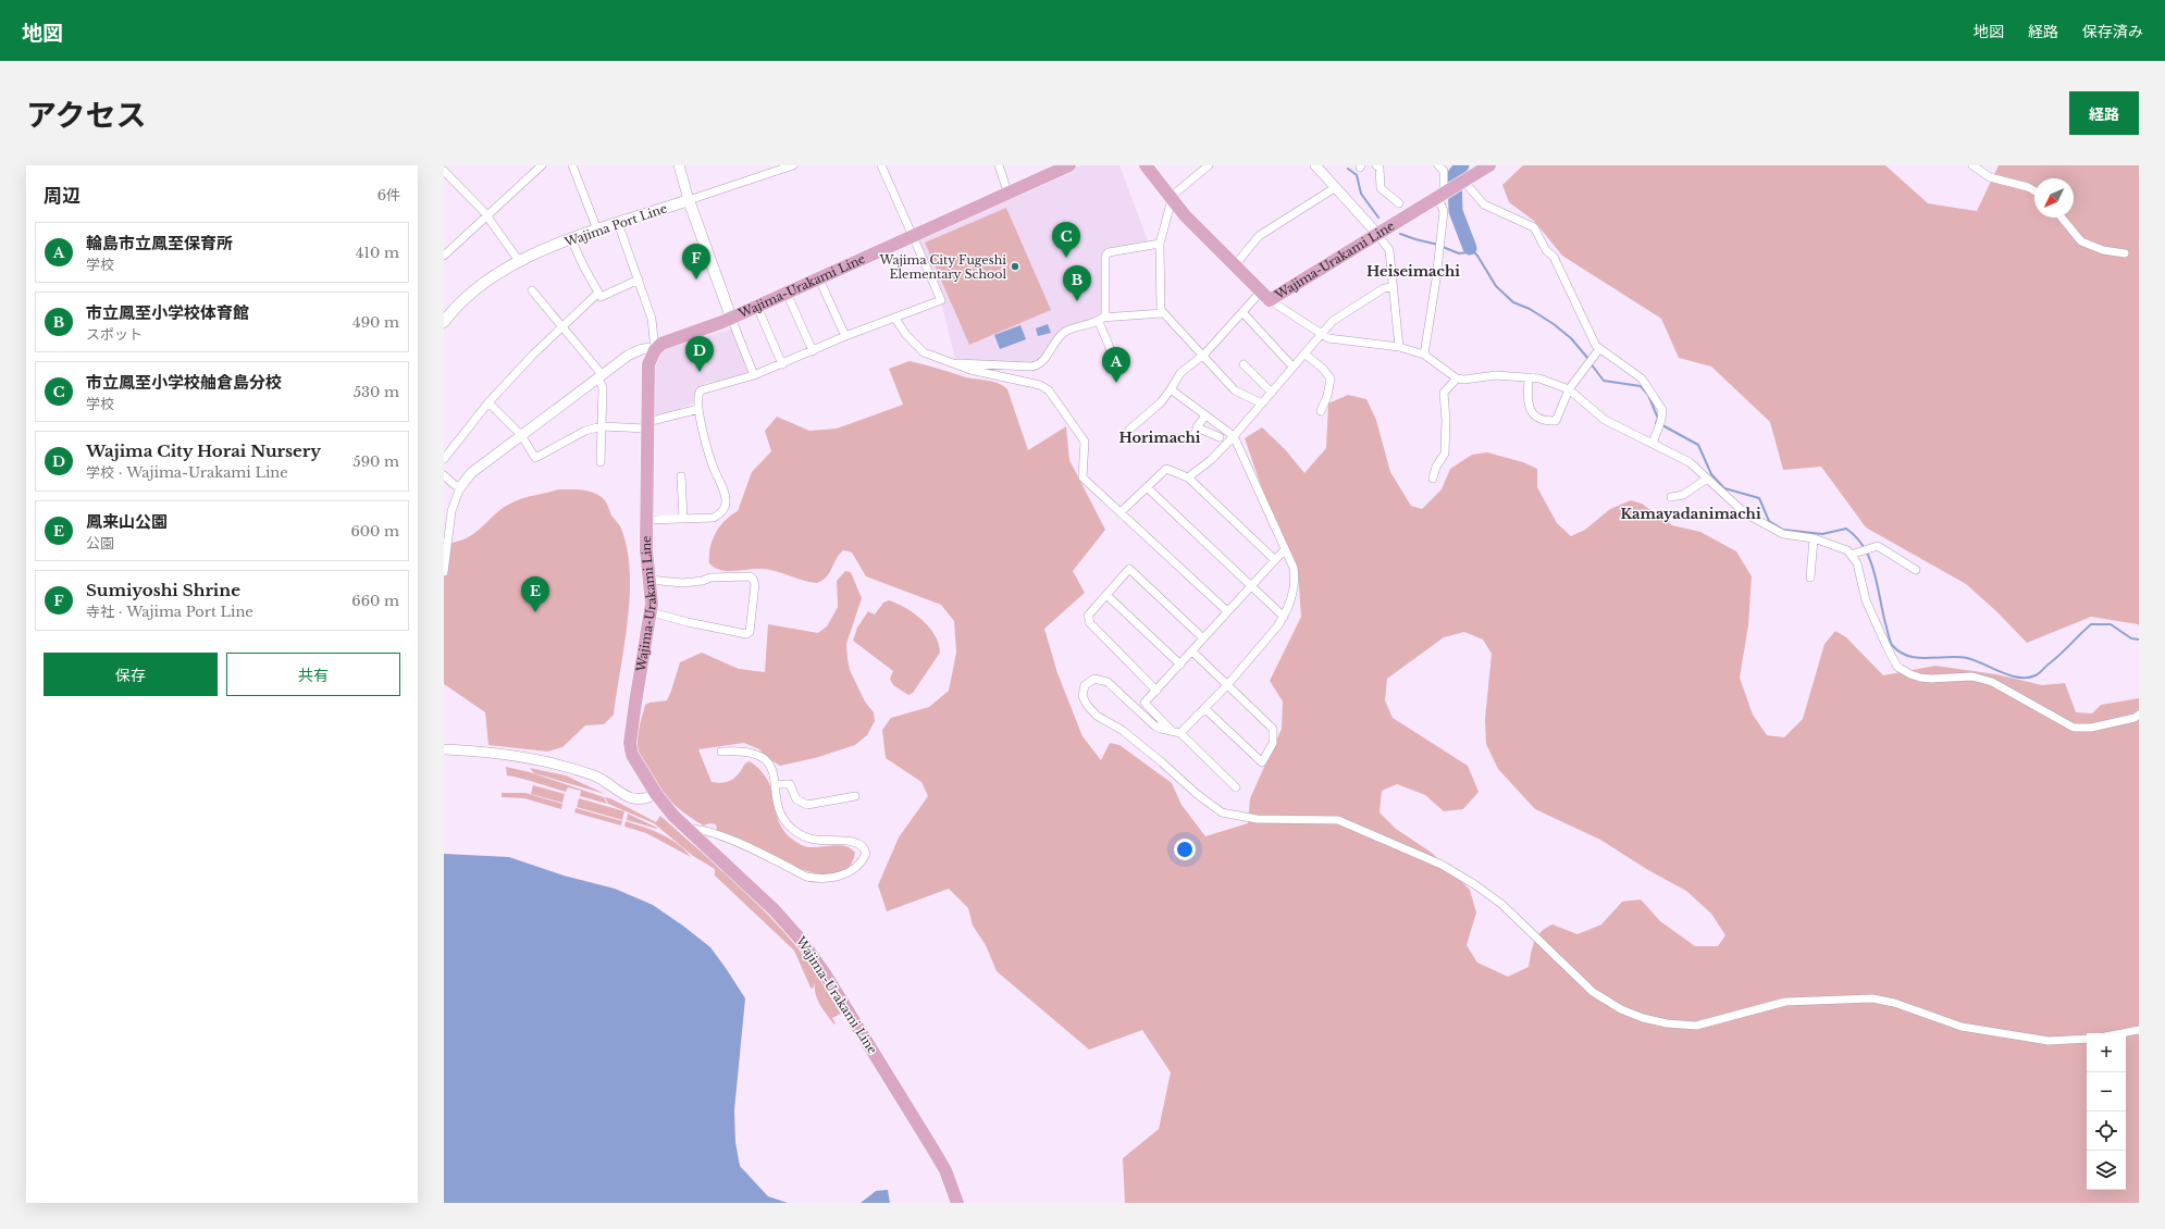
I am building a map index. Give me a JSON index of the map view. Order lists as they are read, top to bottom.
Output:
{
  "streets": {
    "main road": ["Wajima Port Line", "Wajima-Urakami Line"]
  },
  "districts": ["Heiseimachi", "Horimachi", "Kamayadanimachi"],
  "places": ["Wajima City Fugeshi Elementary School"],
  "north": "bottom left",
  "page": {
    "header": "地図",
    "nav": ["地図", "経路", "保存済み"],
    "title": "アクセス",
    "buttons": [
      "経路",
      ["保存", "共有"]
    ],
    "heading": ["周辺", "6件"],
    "list": [
      {
        "mark": "A",
        "name": "輪島市立鳳至保育所",
        "note": "学校",
        "value": "410 m"
      },
      {
        "mark": "B",
        "name": "市立鳳至小学校体育館",
        "note": "スポット",
        "value": "490 m"
      },
      {
        "mark": "C",
        "name": "市立鳳至小学校舳倉島分校",
        "note": "学校",
        "value": "530 m"
      },
      {
        "mark": "D",
        "name": "Wajima City Horai Nursery",
        "note": "学校 · Wajima-Urakami Line",
        "value": "590 m"
      },
      {
        "mark": "E",
        "name": "鳳来山公園",
        "note": "公園",
        "value": "600 m"
      },
      {
        "mark": "F",
        "name": "Sumiyoshi Shrine",
        "note": "寺社 · Wajima Port Line",
        "value": "660 m"
      }
    ],
    "pins": [
      "C",
      "F",
      "B",
      "D",
      "A",
      "E"
    ],
    "map_buttons": ["+", "−"]
  }
}
